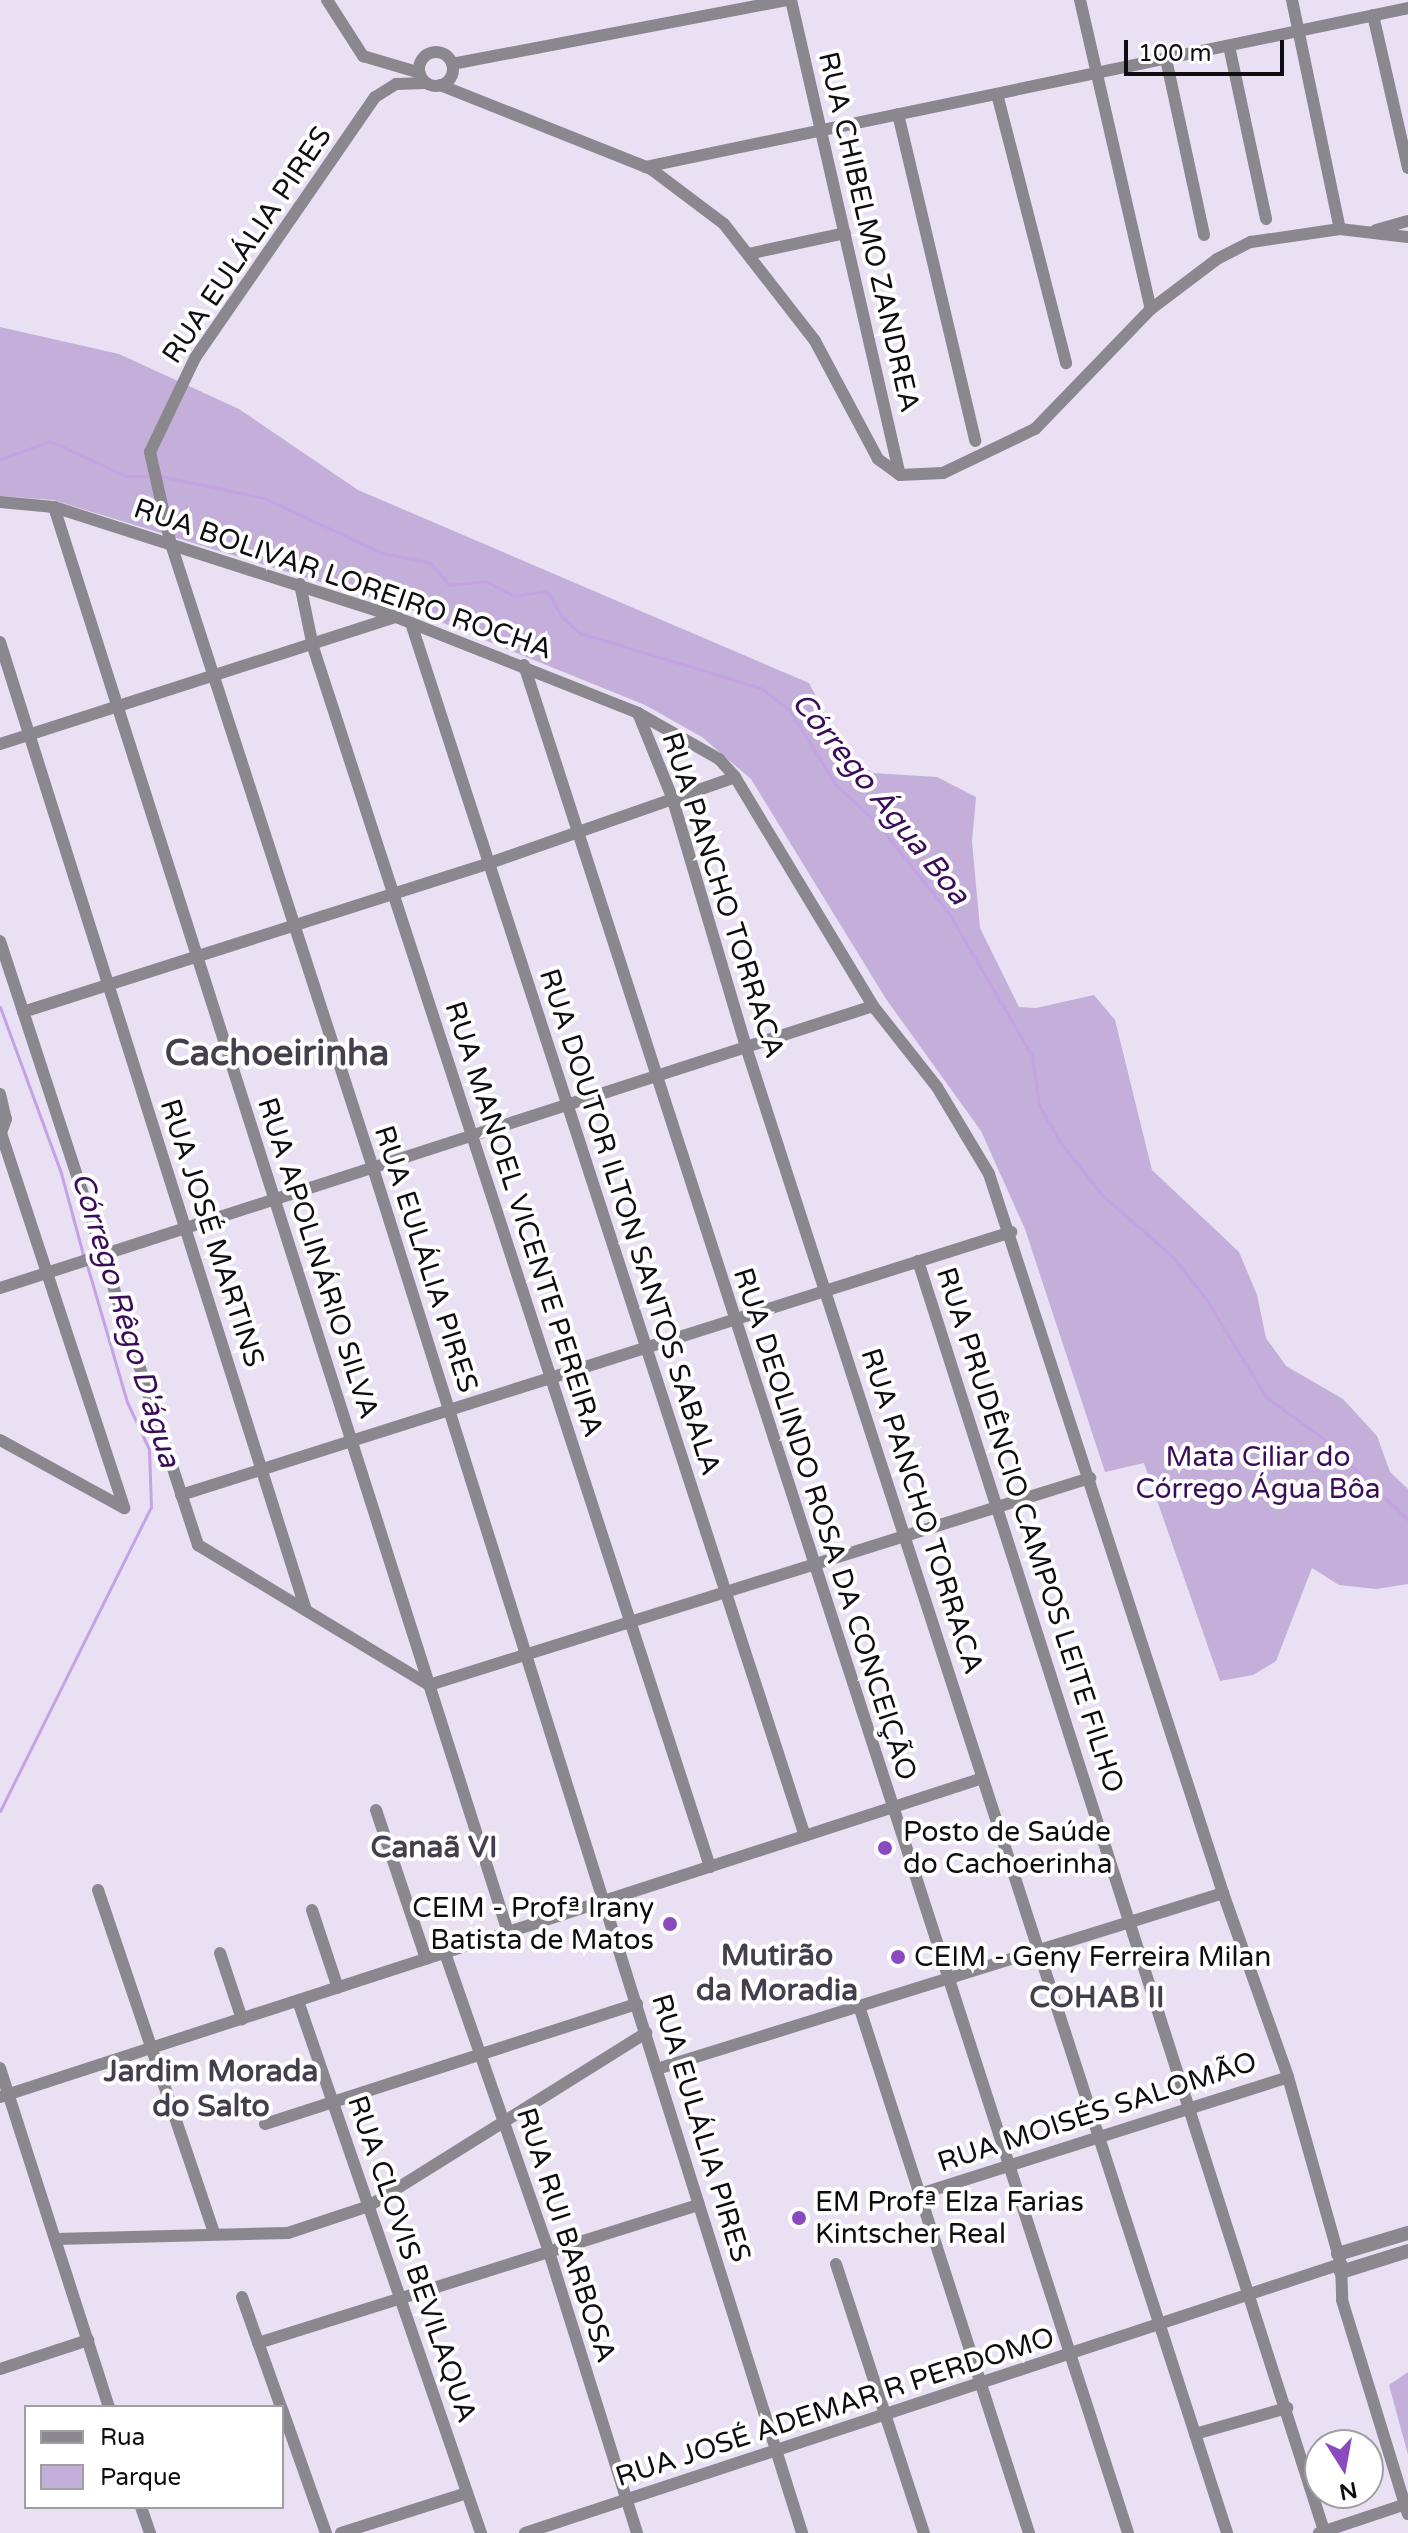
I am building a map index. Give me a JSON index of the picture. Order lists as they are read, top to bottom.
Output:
{
  "streets": {
    "street": [
      "RUA CHIBELMO ZANDREA",
      "RUA EULÁLIA PIRES",
      "RUA BOLIVAR LOREIRO ROCHA",
      "RUA PANCHO TORRACA",
      "RUA MANOEL VICENTE PEREIRA",
      "RUA DOUTOR ILTON SANTOS SABALA",
      "RUA JOSÉ MARTINS",
      "RUA APOLINÁRIO SILVA",
      "RUA DEOLINDO ROSA DA CONCEIÇÃO",
      "RUA PRUDÊNCIO CAMPOS LEITE FILHO",
      "RUA MOISÉS SALOMÃO",
      "RUA RUI BARBOSA",
      "RUA CLOVIS BEVILAQUA",
      "RUA JOSÉ ADEMAR R PERDOMO"
    ]
  },
  "crossings": [
    ["RUA CHIBELMO ZANDREA", "RUA EULÁLIA PIRES"],
    ["RUA EULÁLIA PIRES", "RUA BOLIVAR LOREIRO ROCHA"],
    ["RUA EULÁLIA PIRES", "RUA JOSÉ ADEMAR R PERDOMO"],
    ["RUA BOLIVAR LOREIRO ROCHA", "RUA PANCHO TORRACA"],
    ["RUA BOLIVAR LOREIRO ROCHA", "RUA MANOEL VICENTE PEREIRA"],
    ["RUA BOLIVAR LOREIRO ROCHA", "RUA DOUTOR ILTON SANTOS SABALA"],
    ["RUA BOLIVAR LOREIRO ROCHA", "RUA APOLINÁRIO SILVA"],
    ["RUA BOLIVAR LOREIRO ROCHA", "RUA DEOLINDO ROSA DA CONCEIÇÃO"],
    ["RUA BOLIVAR LOREIRO ROCHA", "RUA MOISÉS SALOMÃO"],
    ["RUA BOLIVAR LOREIRO ROCHA", "RUA JOSÉ ADEMAR R PERDOMO"],
    ["RUA PANCHO TORRACA", "RUA MOISÉS SALOMÃO"],
    ["RUA PANCHO TORRACA", "RUA JOSÉ ADEMAR R PERDOMO"],
    ["RUA DEOLINDO ROSA DA CONCEIÇÃO", "RUA MOISÉS SALOMÃO"],
    ["RUA DEOLINDO ROSA DA CONCEIÇÃO", "RUA JOSÉ ADEMAR R PERDOMO"],
    ["RUA PRUDÊNCIO CAMPOS LEITE FILHO", "RUA MOISÉS SALOMÃO"],
    ["RUA PRUDÊNCIO CAMPOS LEITE FILHO", "RUA JOSÉ ADEMAR R PERDOMO"],
    ["RUA RUI BARBOSA", "RUA JOSÉ ADEMAR R PERDOMO"]
  ],
  "districts": [
    "Cachoeirinha",
    "Canaã VI",
    "Mutirão da Moradia",
    "COHAB II",
    "Jardim Morada do Salto"
  ],
  "water": ["Córrego Água Boa", "Córrego Rêgo D'água"],
  "parks": ["Mata Ciliar do Córrego Água Bôa"],
  "places": [
    "Posto de Saúde do Cachoerinha",
    "CEIM - Profª Irany Batista de Matos",
    "CEIM - Geny Ferreira Milan",
    "EM Profª Elza Farias Kintscher Real"
  ],
  "legend": ["Rua", "Parque"],
  "scale_bar": "100 m",
  "north": "bottom"
}
